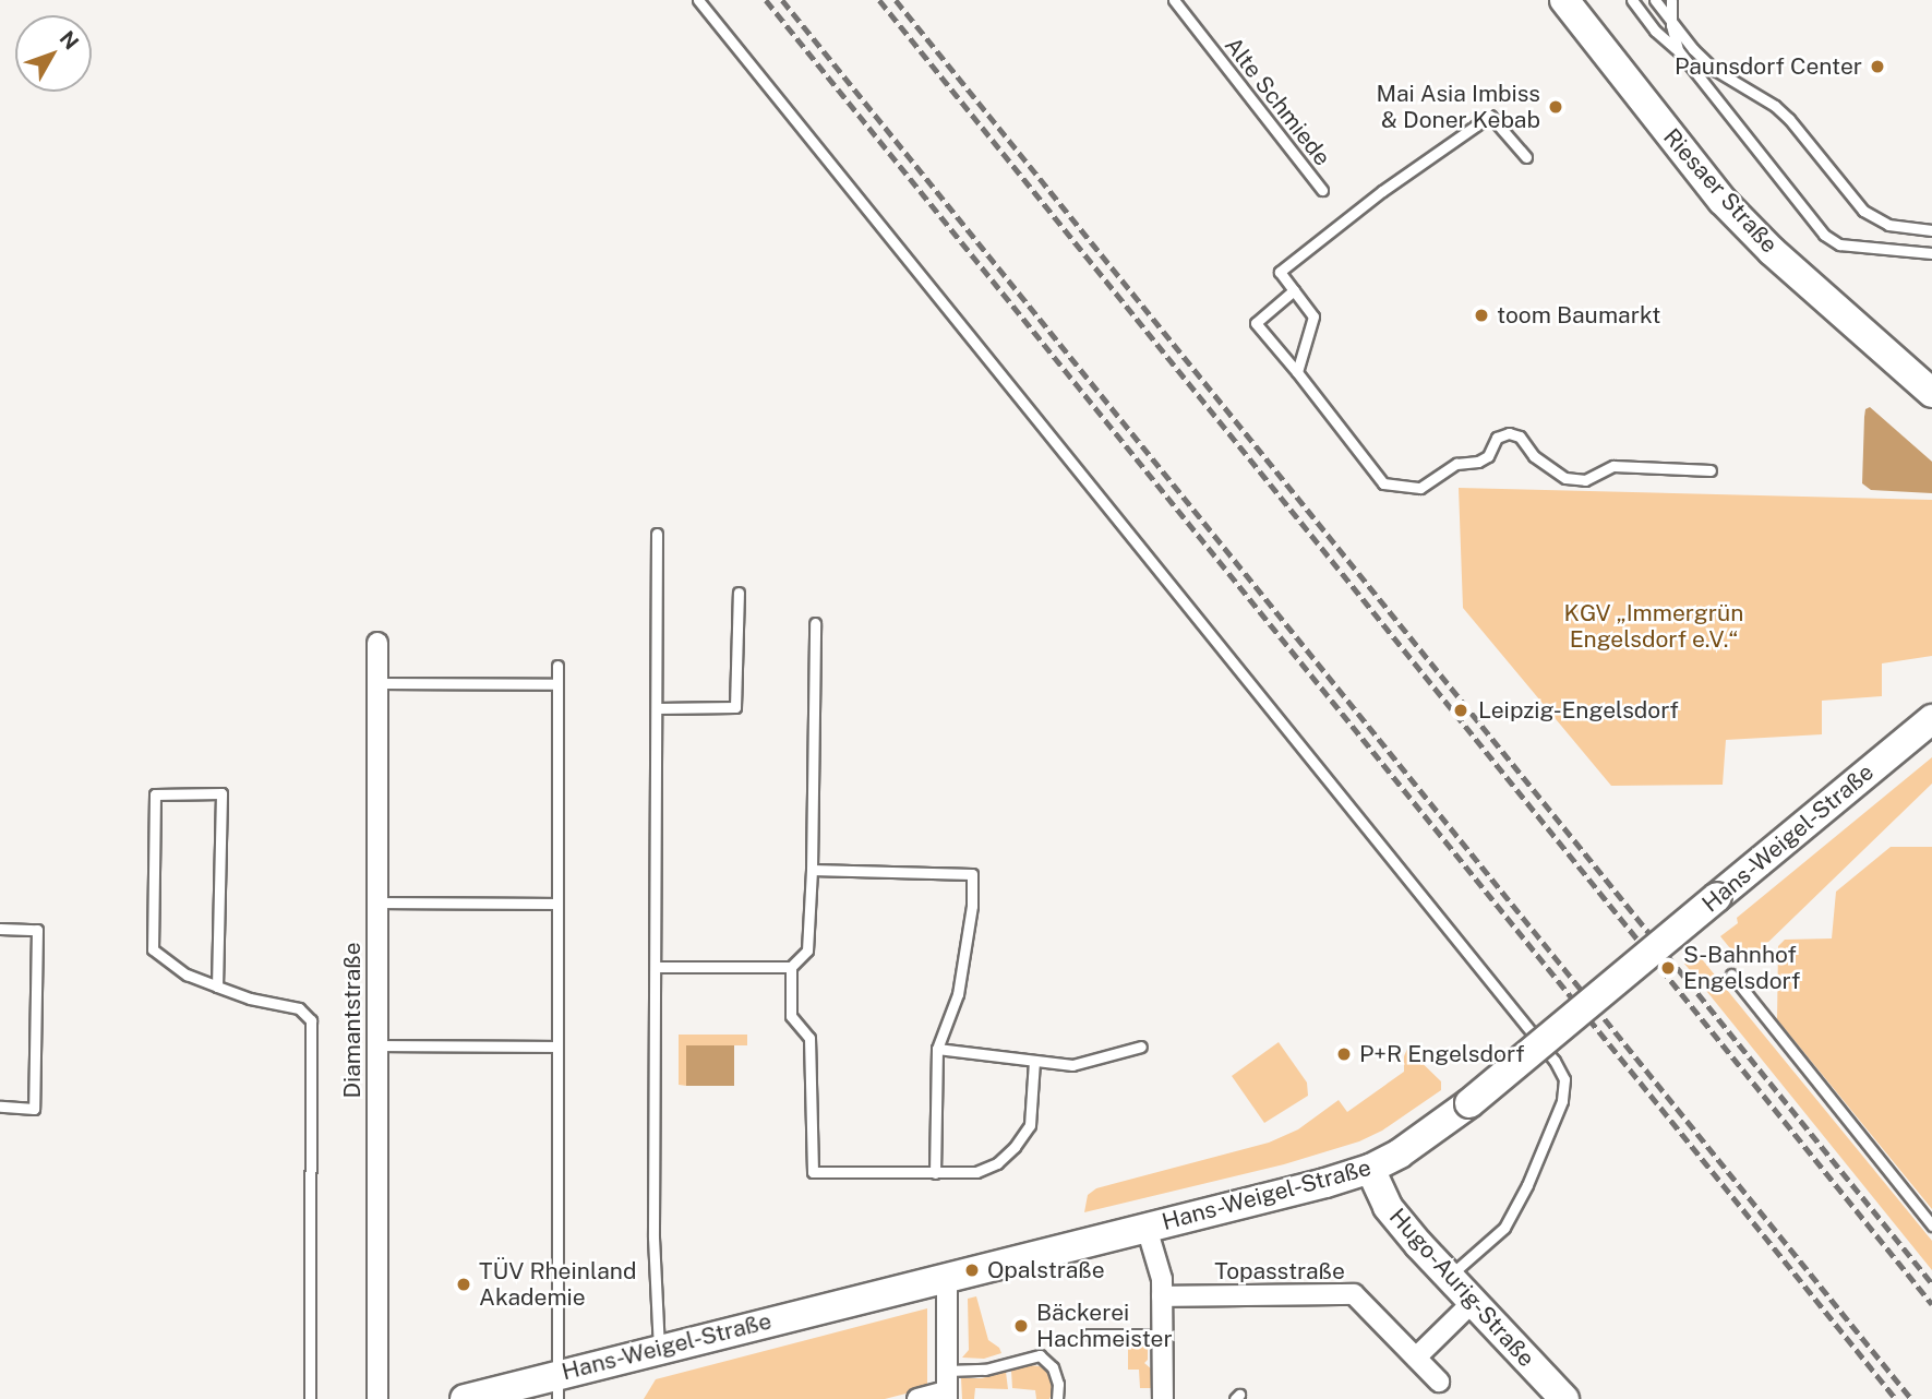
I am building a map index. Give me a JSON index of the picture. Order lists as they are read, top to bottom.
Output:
{
  "streets": {
    "street": [
      "Riesaer Straße",
      "Hans-Weigel-Straße",
      "Diamantstraße",
      "Topasstraße",
      "Hugo-Aurig-Straße"
    ],
    "lane": ["Alte Schmiede"]
  },
  "crossings": [
    ["Hans-Weigel-Straße", "Hugo-Aurig-Straße"]
  ],
  "parks": ["KGV „Immergrün Engelsdorf e.V.“"],
  "places": [
    "Paunsdorf Center",
    "Mai Asia Imbiss & Doner Kebab",
    "toom Baumarkt",
    "Leipzig-Engelsdorf",
    "S-Bahnhof Engelsdorf",
    "P+R Engelsdorf",
    "Opalstraße",
    "TÜV Rheinland Akademie",
    "Bäckerei Hachmeister"
  ],
  "north": "top right"
}
